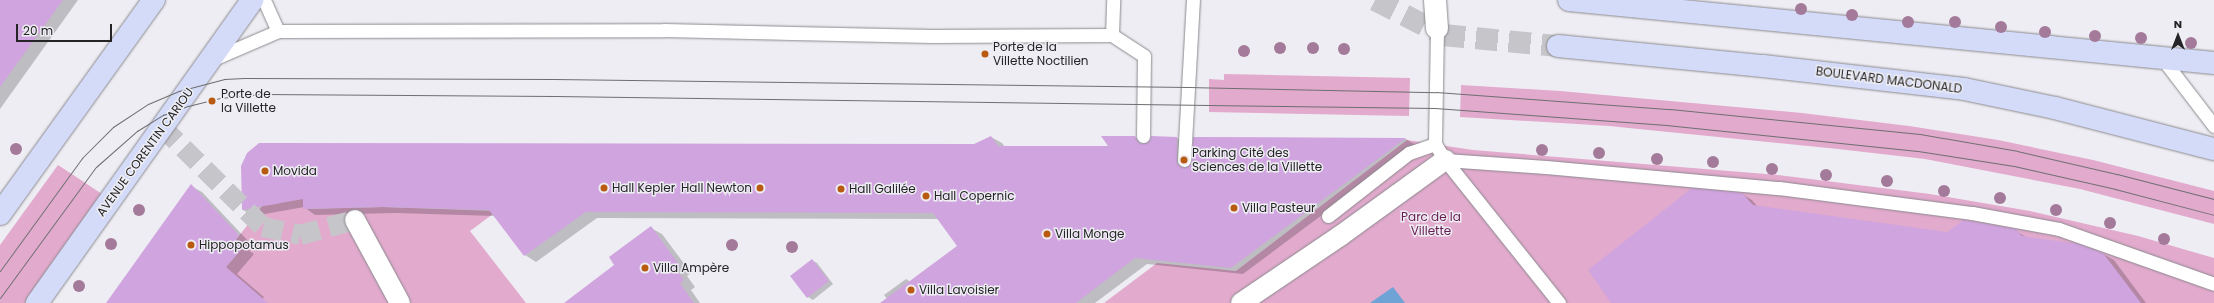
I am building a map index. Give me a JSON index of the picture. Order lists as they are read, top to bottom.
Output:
{
  "streets": {
    "main road": ["BOULEVARD MACDONALD", "AVENUE CORENTIN CARIOU"]
  },
  "parks": ["Parc de la Villette"],
  "places": [
    "Porte de la Villette Noctilien",
    "Porte de la Villette",
    "Parking Cité des Sciences de la Villette",
    "Movida",
    "Hall Kepler",
    "Hall Newton",
    "Hall Galilée",
    "Hall Copernic",
    "Villa Pasteur",
    "Villa Monge",
    "Hippopotamus",
    "Villa Ampère",
    "Villa Lavoisier"
  ],
  "scale_bar": "20 m",
  "north": "top"
}
